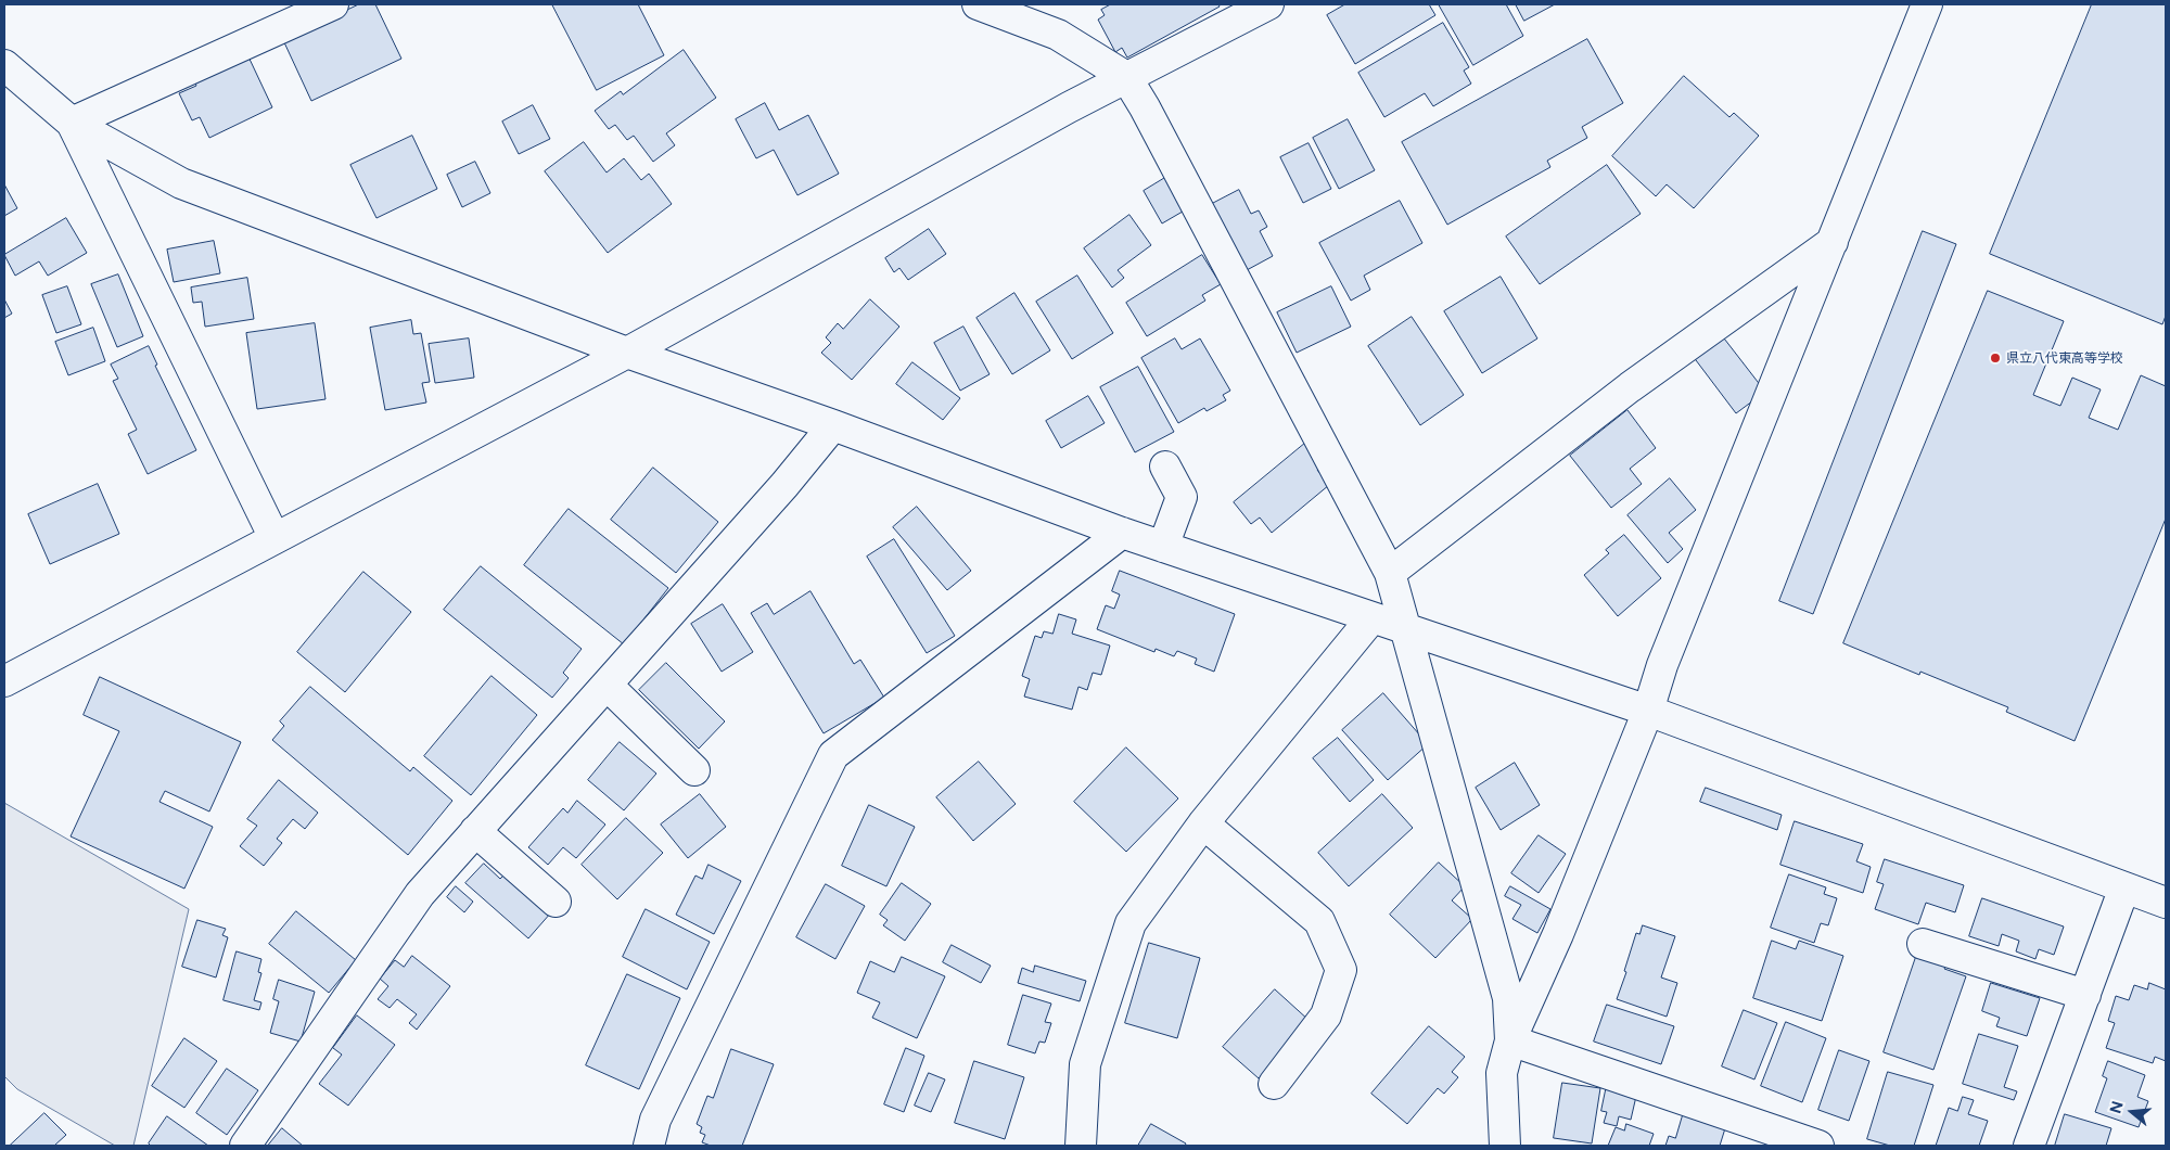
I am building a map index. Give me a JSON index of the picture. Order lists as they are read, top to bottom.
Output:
{
  "places": ["県立八代東高等学校"],
  "north": "left"
}
